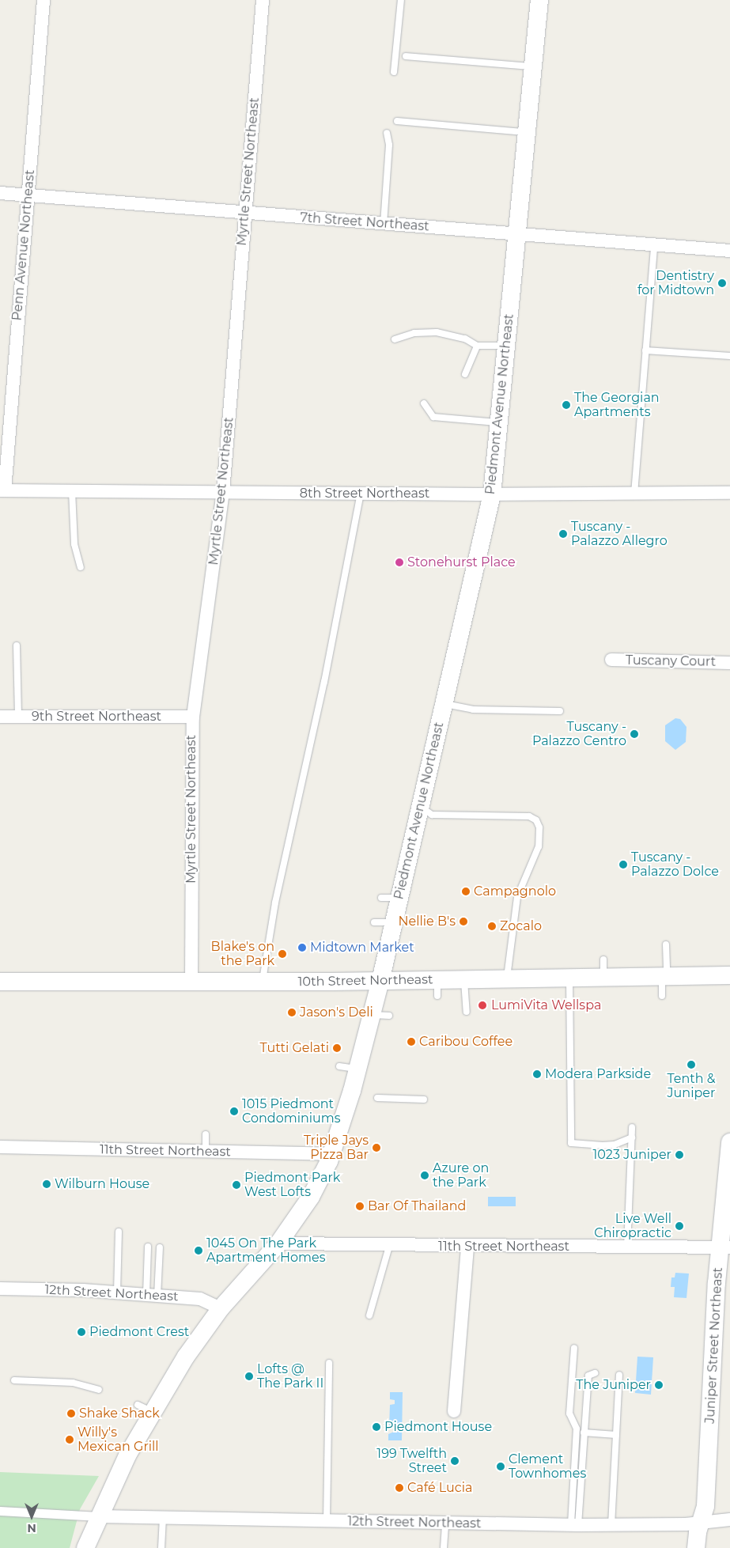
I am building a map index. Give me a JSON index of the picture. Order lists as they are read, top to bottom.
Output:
{
  "streets": {
    "main road": ["Piedmont Avenue Northeast", "10th Street Northeast", "Juniper Street Northeast"],
    "street": [
      "Myrtle Street Northeast",
      "7th Street Northeast",
      "Penn Avenue Northeast",
      "8th Street Northeast",
      "Tuscany Court",
      "9th Street Northeast",
      "11th Street Northeast",
      "12th Street Northeast"
    ]
  },
  "crossings": [
    ["Myrtle Street Northeast", "7th Street Northeast"],
    ["Myrtle Street Northeast", "8th Street Northeast"],
    ["Myrtle Street Northeast", "9th Street Northeast"],
    ["Myrtle Street Northeast", "10th Street Northeast"],
    ["7th Street Northeast", "Penn Avenue Northeast"],
    ["7th Street Northeast", "Piedmont Avenue Northeast"],
    ["Penn Avenue Northeast", "8th Street Northeast"],
    ["Piedmont Avenue Northeast", "8th Street Northeast"],
    ["Piedmont Avenue Northeast", "10th Street Northeast"],
    ["Piedmont Avenue Northeast", "11th Street Northeast"],
    ["Piedmont Avenue Northeast", "12th Street Northeast"],
    ["11th Street Northeast", "Juniper Street Northeast"],
    ["12th Street Northeast", "Juniper Street Northeast"]
  ],
  "places": [
    "Dentistry for Midtown",
    "The Georgian Apartments",
    "Tuscany - Palazzo Allegro",
    "Stonehurst Place",
    "Tuscany - Palazzo Centro",
    "Tuscany - Palazzo Dolce",
    "Campagnolo",
    "Nellie B's",
    "Zocalo",
    "Midtown Market",
    "Blake's on the Park",
    "LumiVita Wellspa",
    "Jason's Deli",
    "Caribou Coffee",
    "Tutti Gelati",
    "Tenth & Juniper",
    "Modera Parkside",
    "1015 Piedmont Condominiums",
    "Triple Jays Pizza Bar",
    "1023 Juniper",
    "Azure on the Park",
    "Wilburn House",
    "Piedmont Park West Lofts",
    "Bar Of Thailand",
    "Live Well Chiropractic",
    "1045 On The Park Apartment Homes",
    "Piedmont Crest",
    "Lofts @ The Park II",
    "The Juniper",
    "Shake Shack",
    "Piedmont House",
    "Willy's Mexican Grill",
    "199 Twelfth Street",
    "Clement Townhomes",
    "Café Lucia"
  ],
  "north": "bottom"
}
